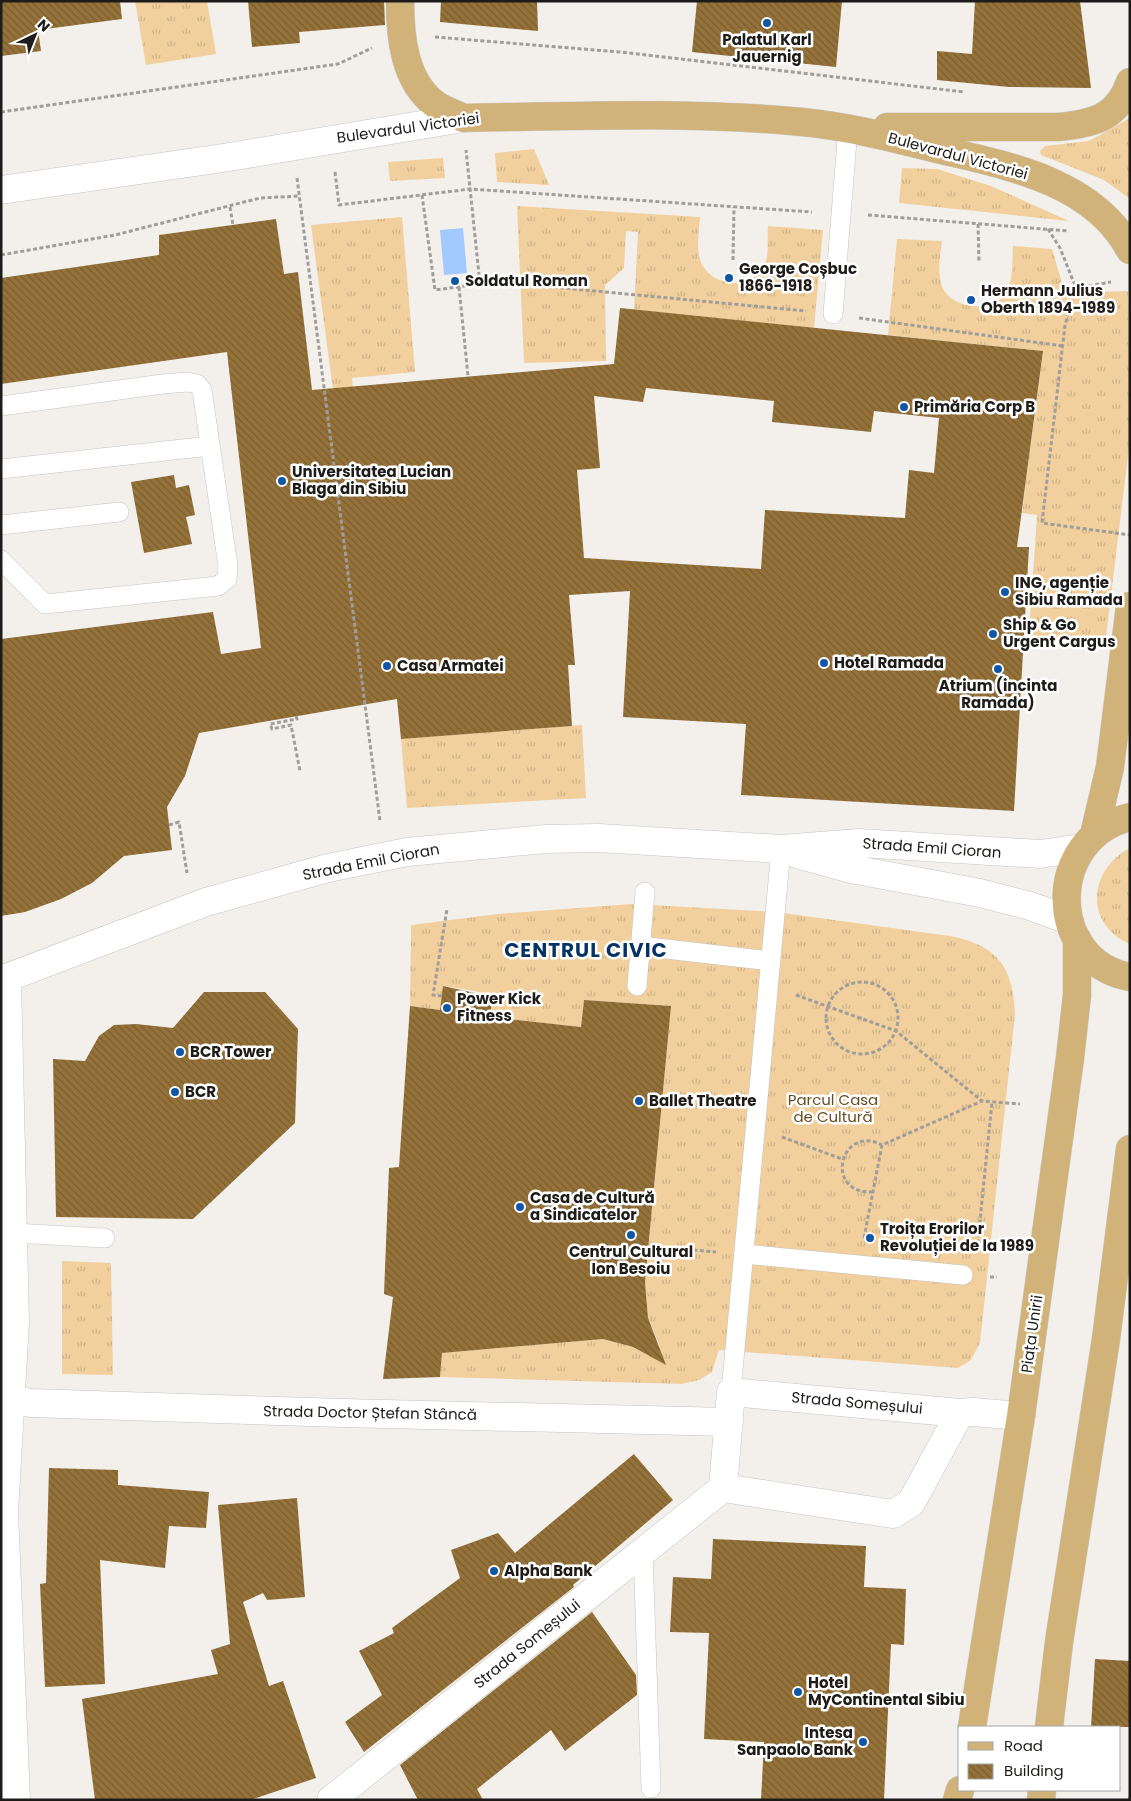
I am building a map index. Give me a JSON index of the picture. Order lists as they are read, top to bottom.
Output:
{
  "streets": {
    "main road": ["Bulevardul Victoriei", "Piața Unirii"],
    "street": ["Strada Emil Cioran", "Strada Someșului", "Strada Doctor Ștefan Stâncă"]
  },
  "crossings": [
    ["Strada Emil Cioran", "Piața Unirii"],
    ["Piața Unirii", "Strada Someșului"]
  ],
  "districts": ["CENTRUL CIVIC"],
  "parks": ["Parcul Casa de Cultură"],
  "places": [
    "Palatul Karl Jauernig",
    "George Coșbuc 1866-1918",
    "Soldatul Roman",
    "Hermann Julius Oberth 1894-1989",
    "Primăria Corp B",
    "Universitatea Lucian Blaga din Sibiu",
    "ING, agenție Sibiu Ramada",
    "Ship & Go Urgent Cargus",
    "Hotel Ramada",
    "Casa Armatei",
    "Atrium (incinta Ramada)",
    "Power Kick Fitness",
    "BCR Tower",
    "BCR",
    "Ballet Theatre",
    "Casa de Cultură a Sindicatelor",
    "Centrul Cultural Ion Besoiu",
    "Troița Erorilor Revoluției de la 1989",
    "Alpha Bank",
    "Hotel MyContinental Sibiu",
    "Intesa Sanpaolo Bank"
  ],
  "legend": ["Road", "Building"],
  "north": "top right"
}
